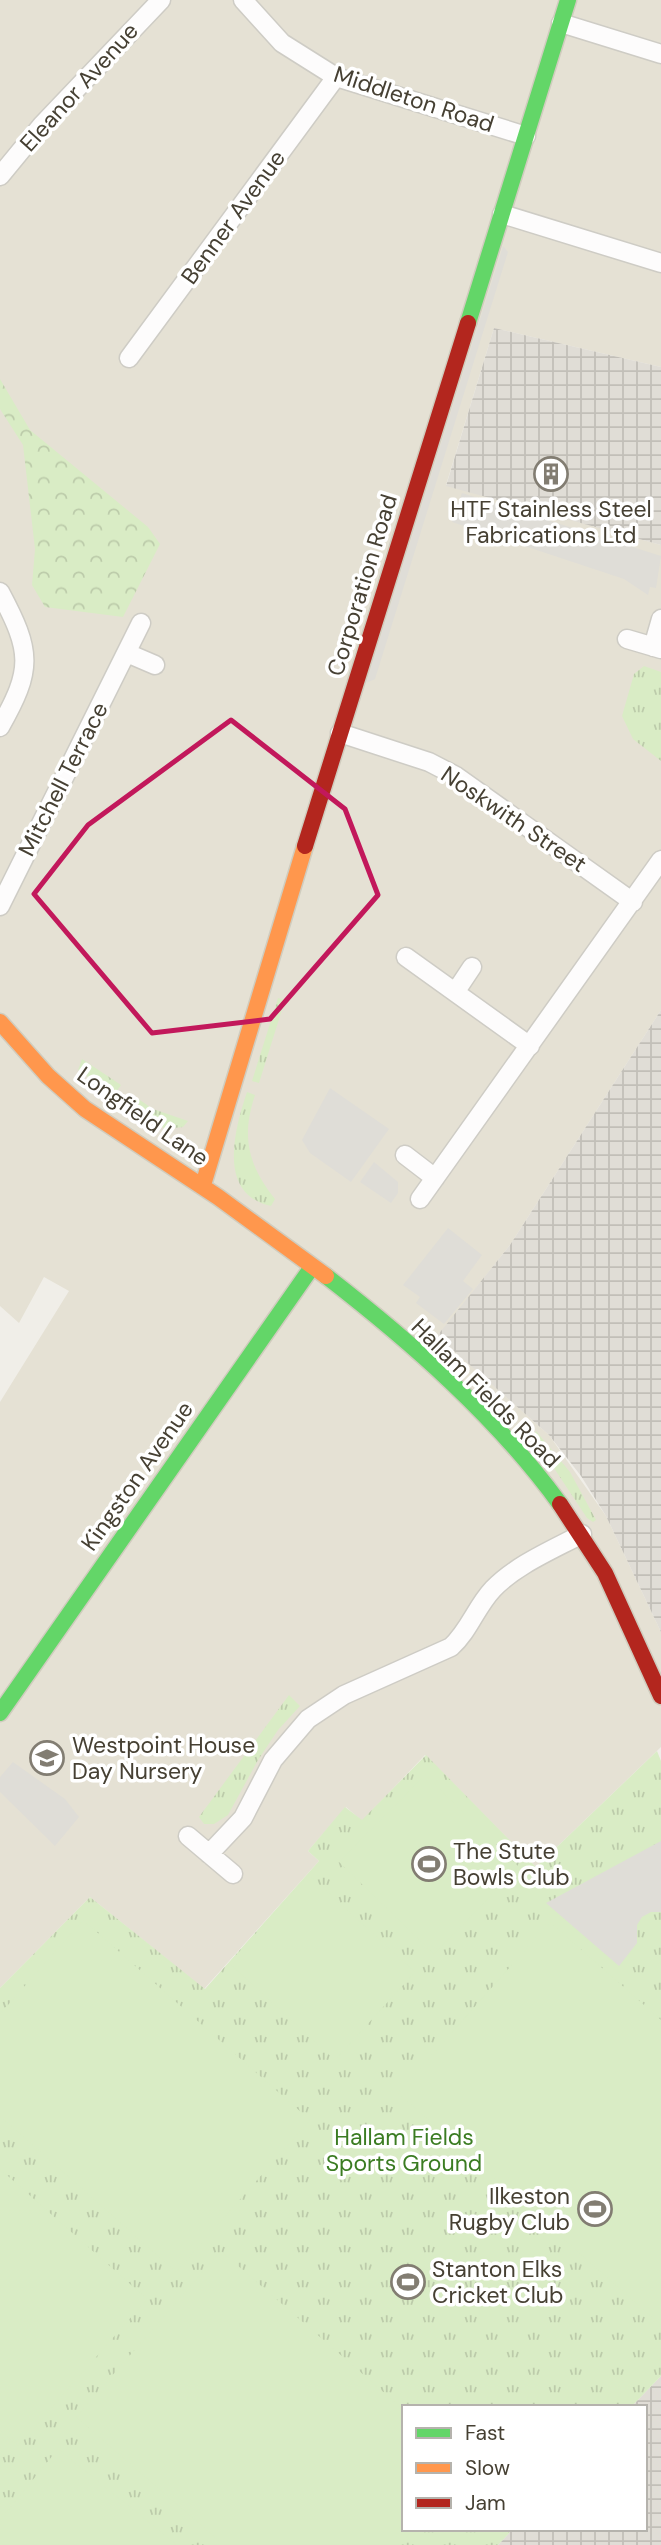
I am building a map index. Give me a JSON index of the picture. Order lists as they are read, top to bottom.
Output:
{
  "streets": {
    "street": [
      "Eleanor Avenue",
      "Middleton Road",
      "Benner Avenue",
      "Corporation Road",
      "Mitchell Terrace",
      "Noskwith Street",
      "Longfield Lane",
      "Hallam Fields Road",
      "Kingston Avenue"
    ]
  },
  "crossings": [
    ["Middleton Road", "Benner Avenue"],
    ["Middleton Road", "Corporation Road"],
    ["Corporation Road", "Noskwith Street"],
    ["Corporation Road", "Longfield Lane"],
    ["Corporation Road", "Hallam Fields Road"],
    ["Longfield Lane", "Hallam Fields Road"],
    ["Hallam Fields Road", "Kingston Avenue"]
  ],
  "parks": ["Hallam Fields Sports Ground"],
  "places": {
    "building": ["HTF Stainless Steel Fabrications Ltd"],
    "school or university": ["Westpoint House Day Nursery"],
    "sports": ["The Stute Bowls Club", "Ilkeston Rugby Club", "Stanton Elks Cricket Club"]
  },
  "legend": ["Fast", "Slow", "Jam"]
}
